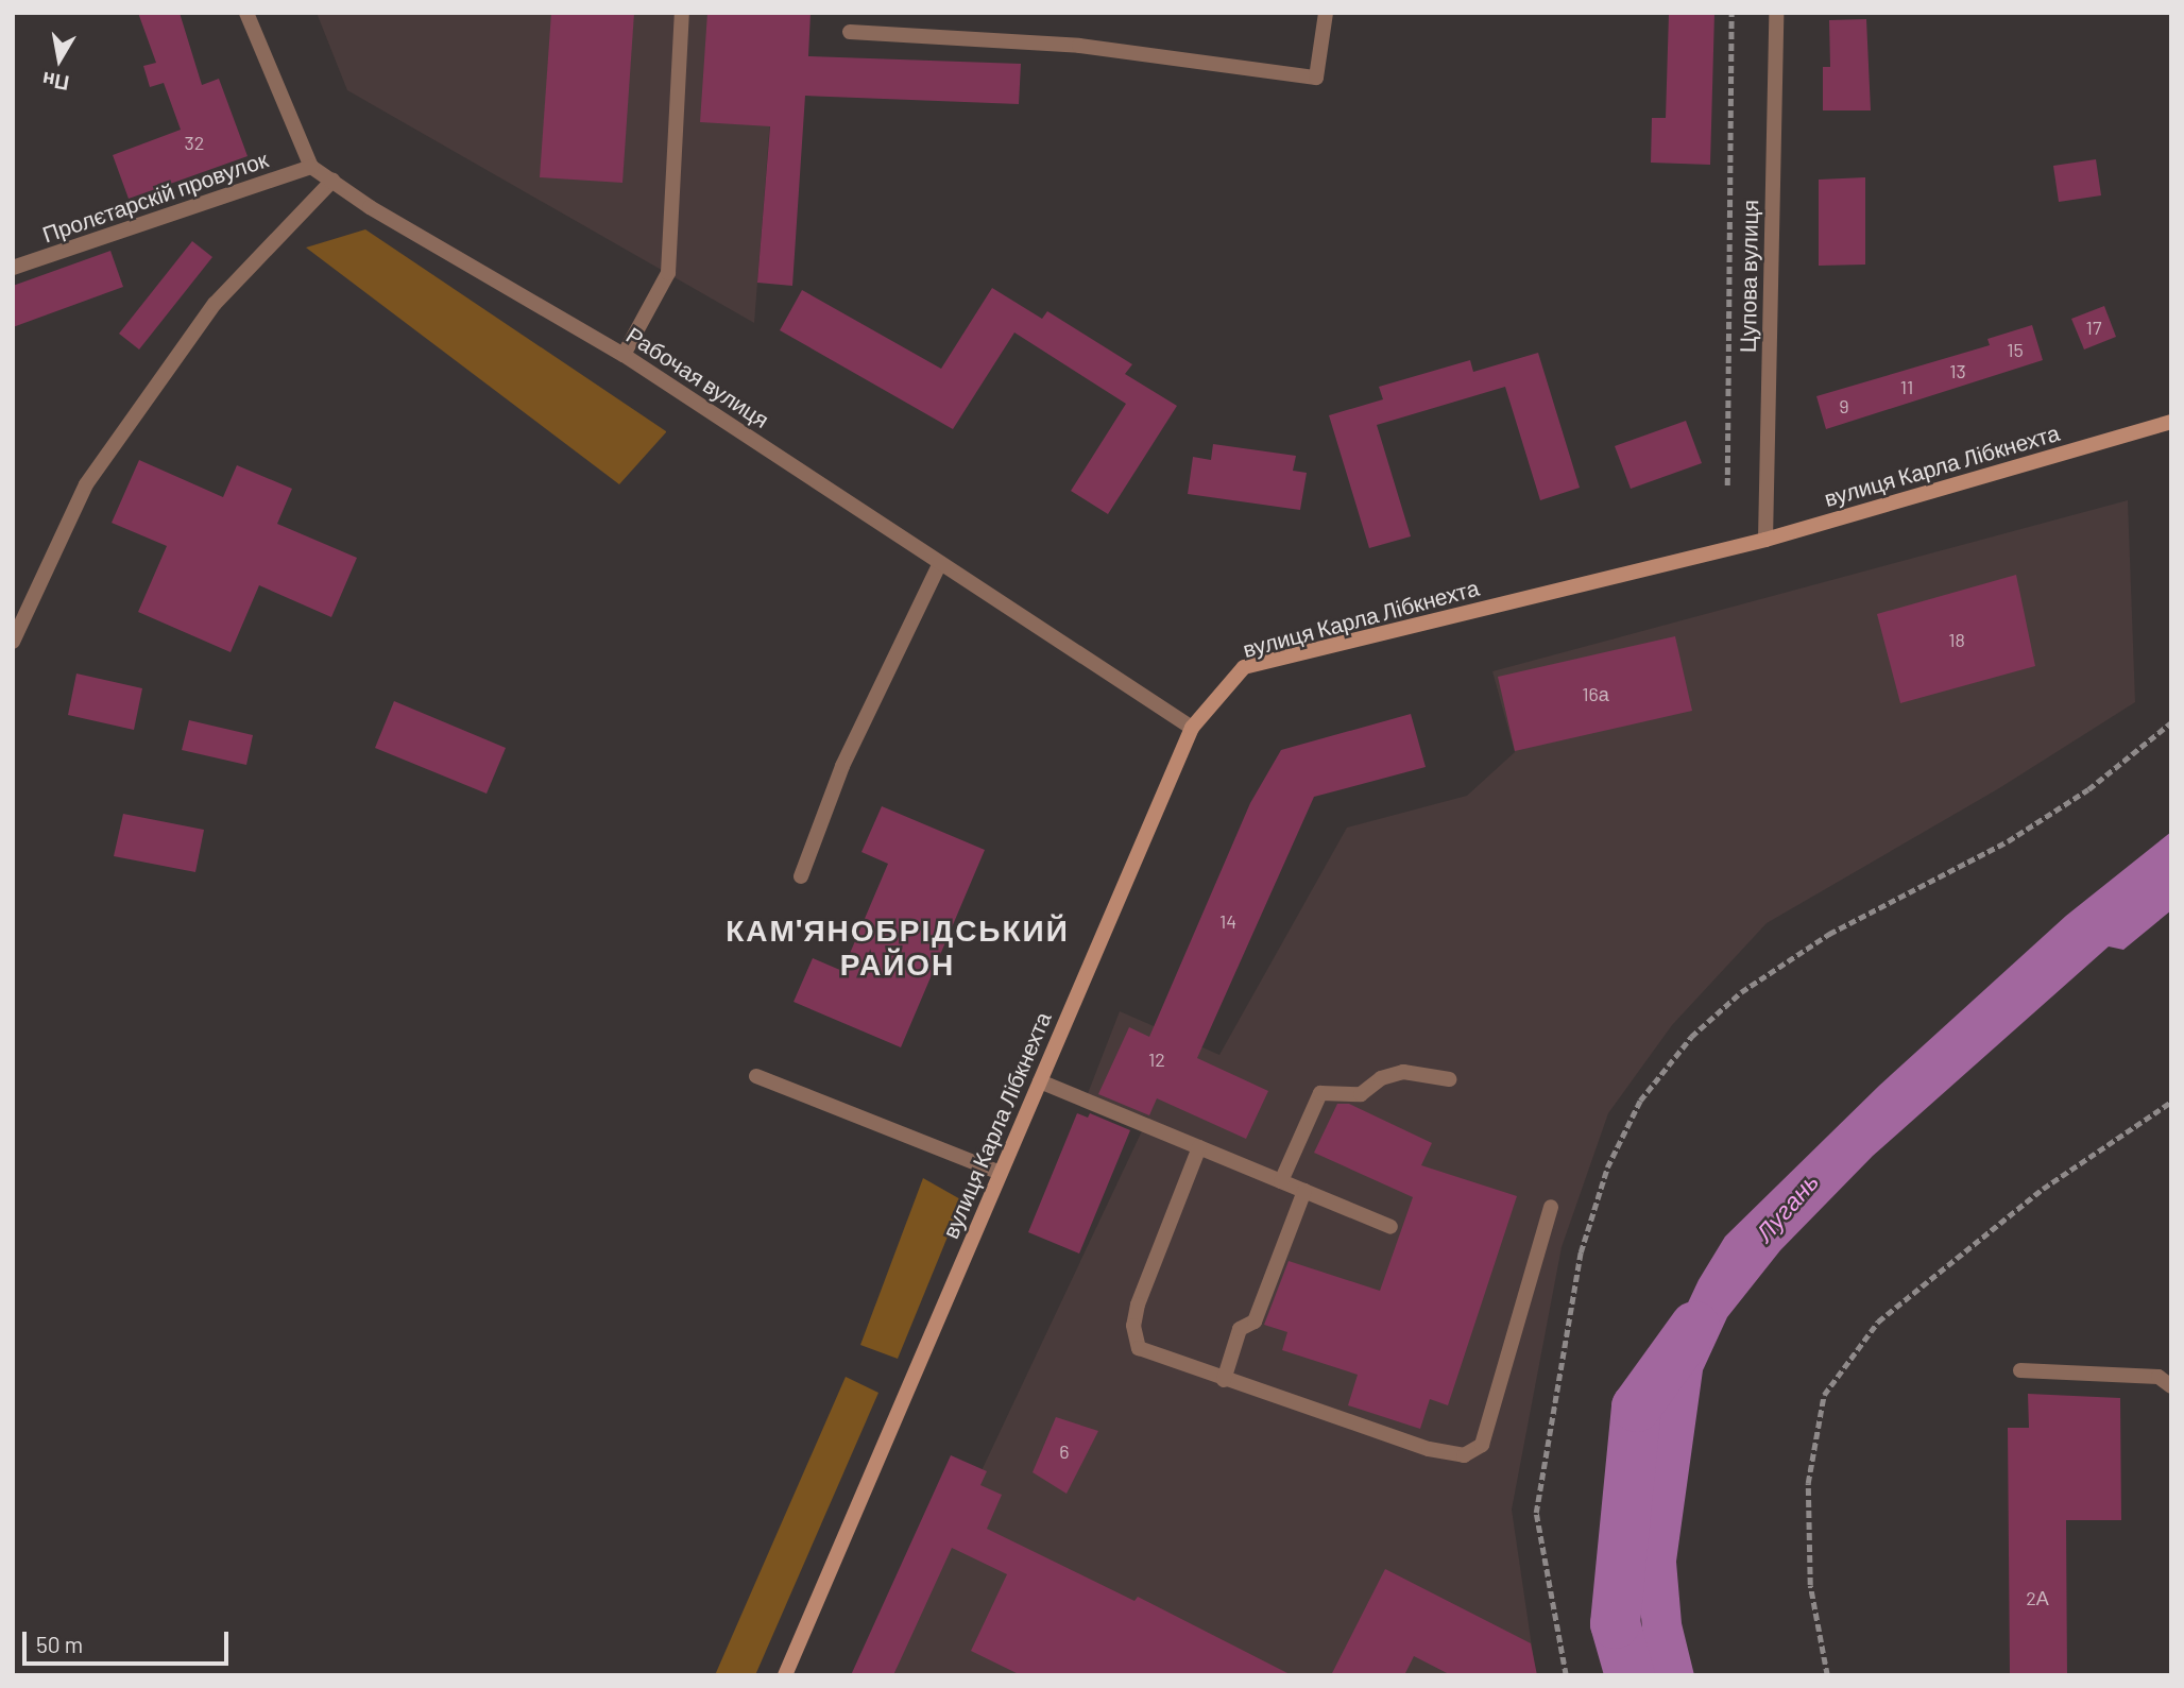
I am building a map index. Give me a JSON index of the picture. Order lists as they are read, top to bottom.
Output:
{
  "streets": {
    "street": [
      "Пролєтарскій провулок",
      "Цупова вулиця",
      "Рабочая вулиця",
      "вулиця Карла Лібкнехта"
    ]
  },
  "crossings": [
    ["Пролєтарскій провулок", "Рабочая вулиця"],
    ["Цупова вулиця", "вулиця Карла Лібкнехта"],
    ["Рабочая вулиця", "вулиця Карла Лібкнехта"]
  ],
  "districts": ["КАМ'ЯНОБРІДСЬКИЙ РАЙОН"],
  "water": ["Лугань"],
  "house_numbers": [
    "32",
    "17",
    "15",
    "13",
    "11",
    "9",
    "18",
    "16а",
    "14",
    "12",
    "6",
    "2А"
  ],
  "scale_bar": "50 m",
  "north": "bottom"
}
